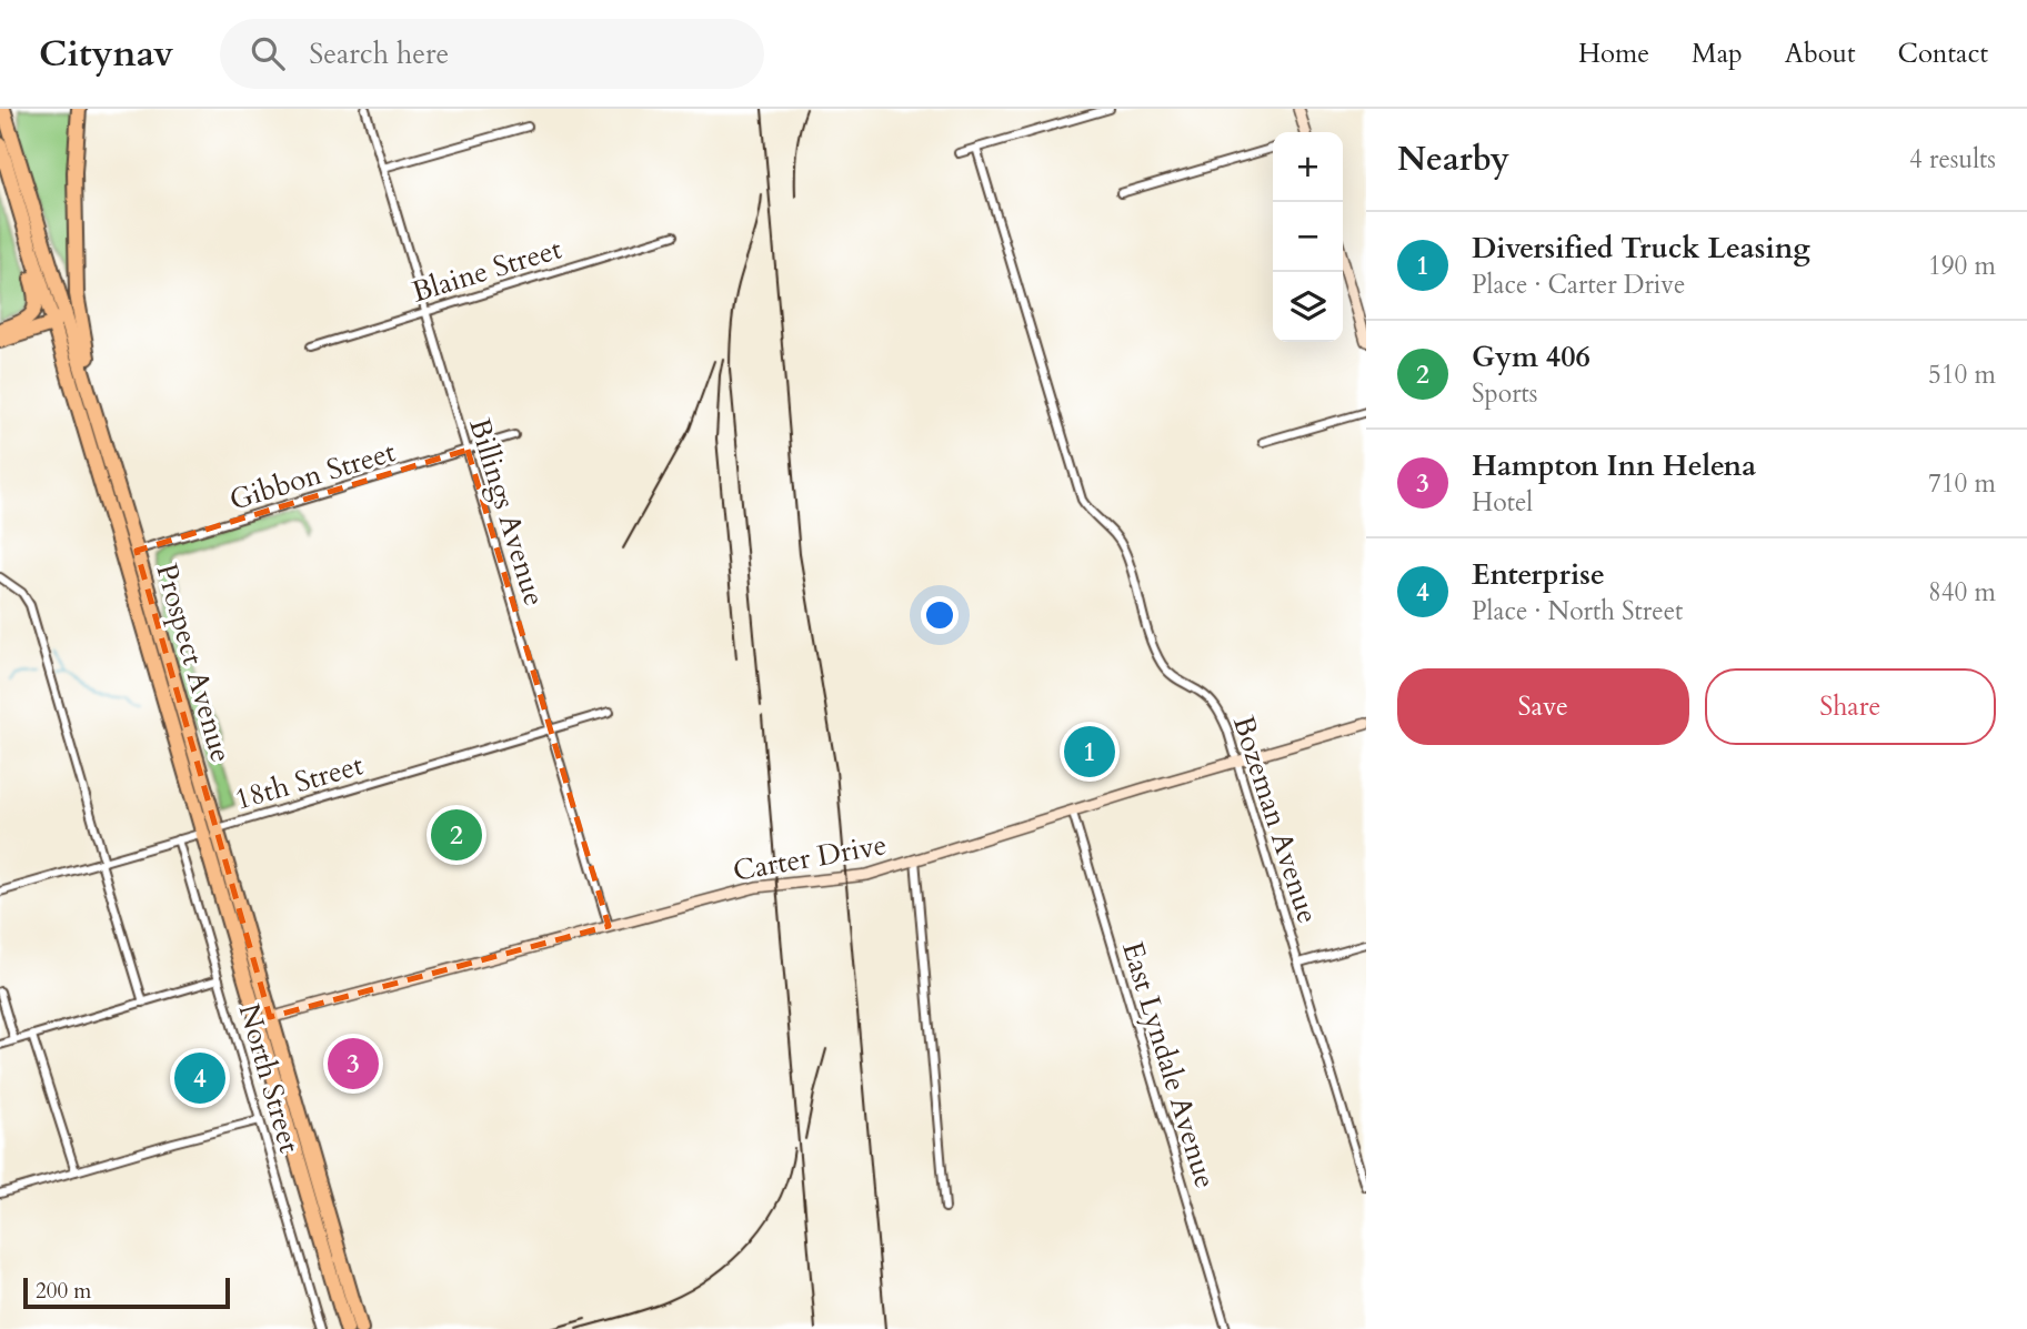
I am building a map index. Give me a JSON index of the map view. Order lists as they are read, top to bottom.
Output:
{
  "streets": {
    "highway": ["Prospect Avenue"],
    "street": [
      "Blaine Street",
      "Gibbon Street",
      "Billings Avenue",
      "18th Street",
      "Bozeman Avenue",
      "Carter Drive",
      "East Lyndale Avenue",
      "North Street"
    ]
  },
  "crossings": [
    ["Blaine Street", "Billings Avenue"],
    ["Gibbon Street", "Billings Avenue"],
    ["Gibbon Street", "Prospect Avenue"],
    ["Billings Avenue", "18th Street"],
    ["Billings Avenue", "Carter Drive"],
    ["Prospect Avenue", "18th Street"],
    ["Prospect Avenue", "Carter Drive"],
    ["18th Street", "North Street"],
    ["Bozeman Avenue", "Carter Drive"],
    ["Carter Drive", "East Lyndale Avenue"]
  ],
  "scale_bar": "200 m",
  "page": {
    "header": "Citynav",
    "search": "Search here",
    "nav": [
      "Home",
      "Map",
      "About",
      "Contact"
    ],
    "heading": ["Nearby", "4 results"],
    "map_buttons": ["+", "−"],
    "list": [
      {
        "mark": "1",
        "name": "Diversified Truck Leasing",
        "note": "Place · Carter Drive",
        "value": "190 m"
      },
      {
        "mark": "2",
        "name": "Gym 406",
        "note": "Sports",
        "value": "510 m"
      },
      {
        "mark": "3",
        "name": "Hampton Inn Helena",
        "note": "Hotel",
        "value": "710 m"
      },
      {
        "mark": "4",
        "name": "Enterprise",
        "note": "Place · North Street",
        "value": "840 m"
      }
    ],
    "buttons": ["Save", "Share"],
    "pins": [
      "1",
      "2",
      "3",
      "4"
    ],
    "scale": "200 m"
  }
}
